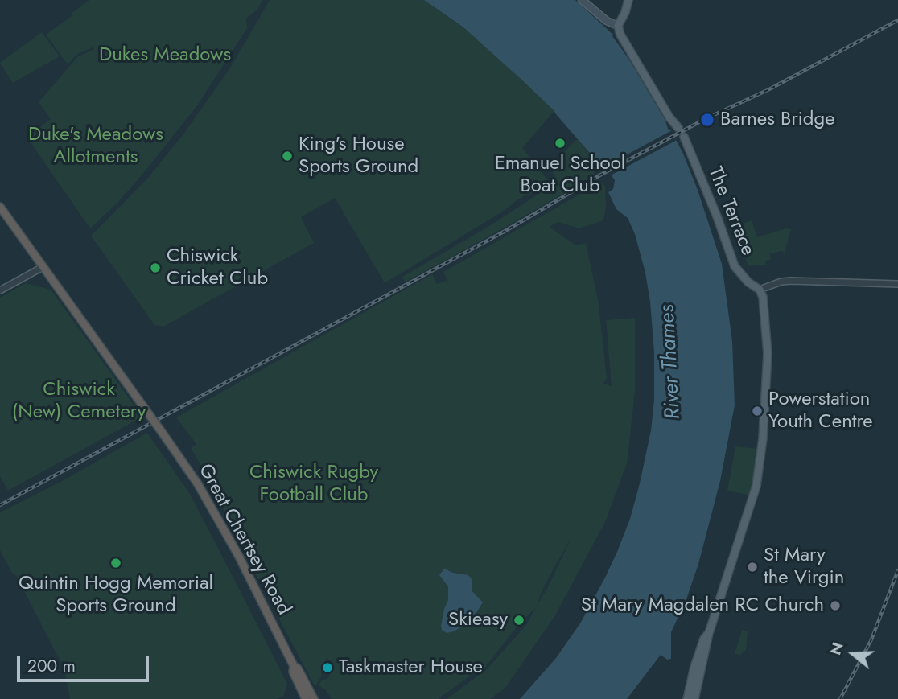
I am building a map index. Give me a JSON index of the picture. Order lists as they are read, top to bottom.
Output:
{
  "streets": {
    "highway": ["Great Chertsey Road"],
    "main road": ["The Terrace"]
  },
  "water": ["River Thames"],
  "parks": [
    "Dukes Meadows",
    "Duke's Meadows Allotments",
    "Chiswick (New) Cemetery",
    "Chiswick Rugby Football Club"
  ],
  "places": [
    "Barnes Bridge",
    "Emanuel School Boat Club",
    "King's House Sports Ground",
    "Chiswick Cricket Club",
    "Powerstation Youth Centre",
    "Quintin Hogg Memorial Sports Ground",
    "St Mary the Virgin",
    "St Mary Magdalen RC Church",
    "Skieasy",
    "Taskmaster House"
  ],
  "scale_bar": "200 m",
  "north": "left"
}
